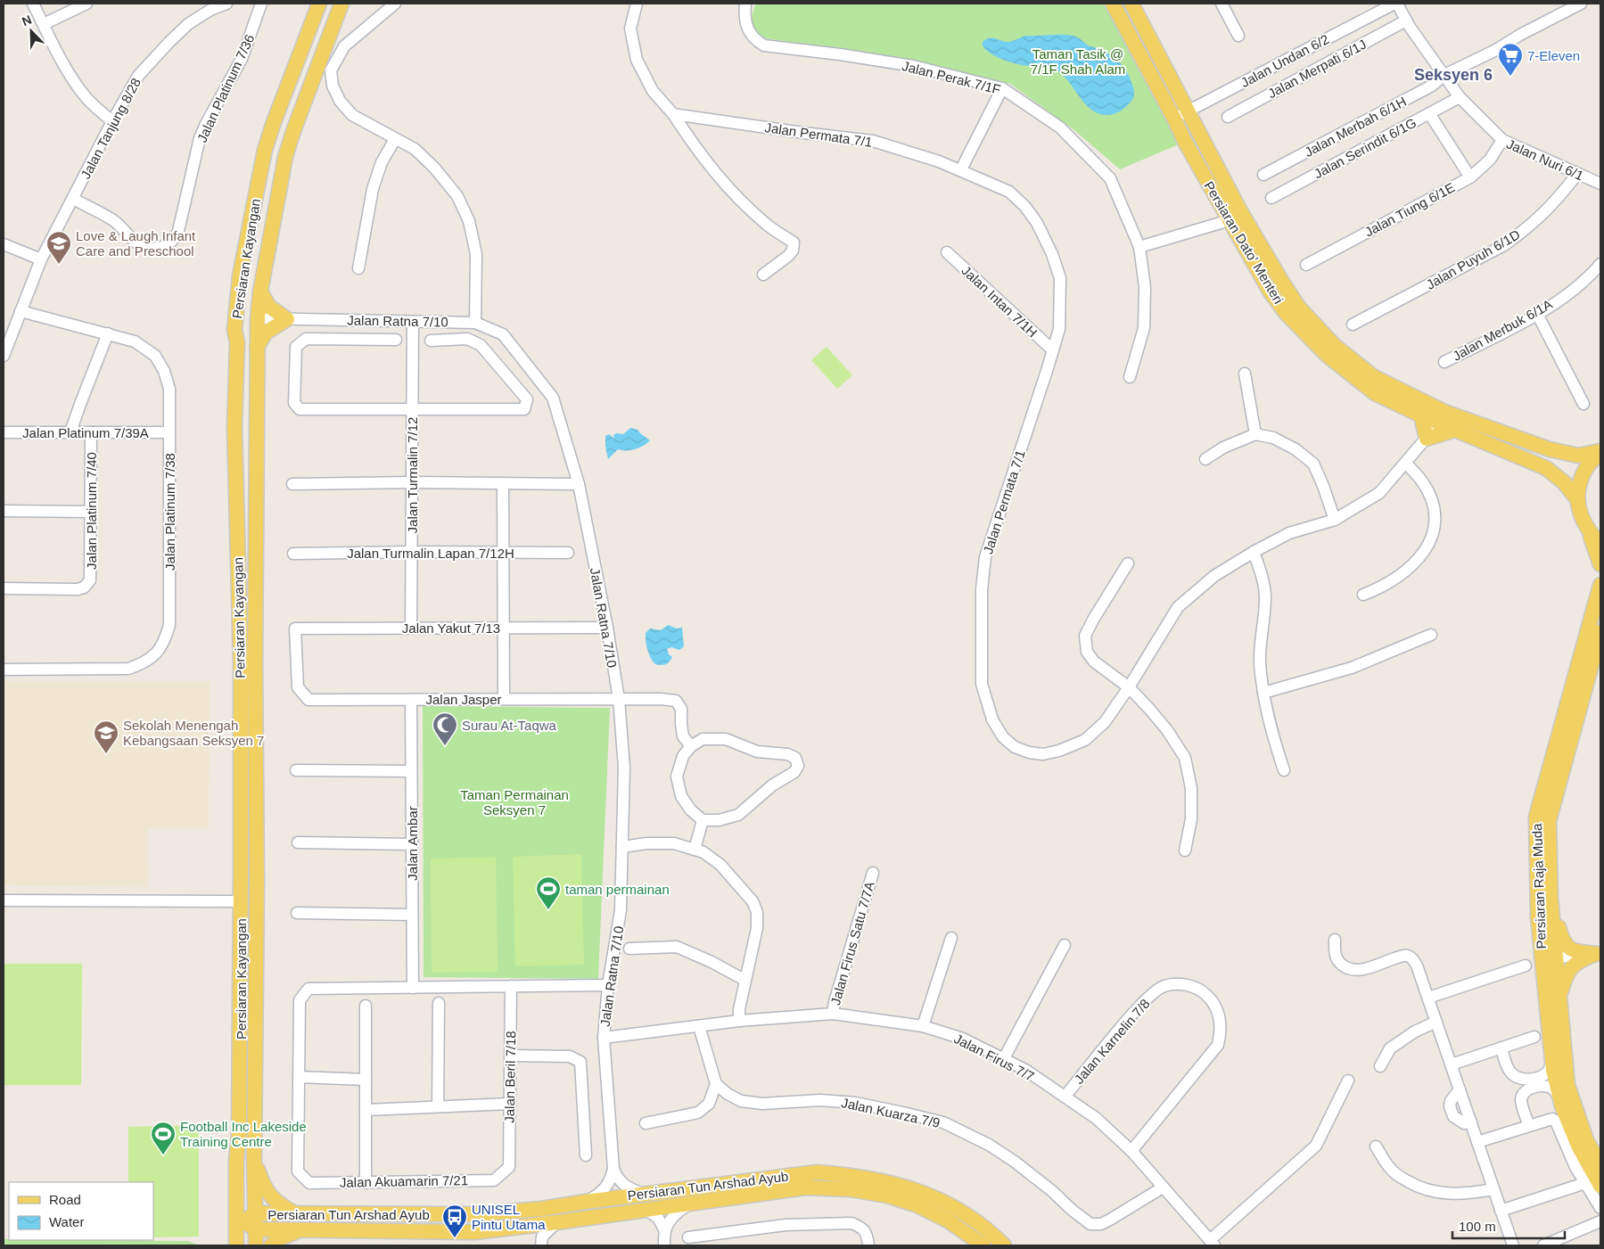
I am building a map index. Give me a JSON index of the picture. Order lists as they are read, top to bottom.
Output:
{
  "streets": {
    "main road": [
      "Persiaran Dato' Menteri",
      "Persiaran Kayangan",
      "Persiaran Raja Muda",
      "Persiaran Tun Arshad Ayub"
    ],
    "street": [
      "Jalan Undan 6/2",
      "Jalan Merpati 6/1J",
      "Jalan Perak 7/1F",
      "Jalan Platinum 7/36",
      "Jalan Merbah 6/1H",
      "Jalan Tanjung 8/28",
      "Jalan Permata 7/1",
      "Jalan Serindit 6/1G",
      "Jalan Nuri 6/1",
      "Jalan Tiung 6/1E",
      "Jalan Puyuh 6/1D",
      "Jalan Intan 7/1H",
      "Jalan Ratna 7/10",
      "Jalan Merbuk 6/1A",
      "Jalan Platinum 7/39A",
      "Jalan Turmalin 7/12",
      "Jalan Platinum 7/40",
      "Jalan Platinum 7/38",
      "Jalan Turmalin Lapan 7/12H",
      "Jalan Yakut 7/13",
      "Jalan Jasper",
      "Jalan Ambar",
      "Jalan Firus Satu 7/7A",
      "Jalan Karnelin 7/8",
      "Jalan Firus 7/7",
      "Jalan Beril 7/18",
      "Jalan Kuarza 7/9",
      "Jalan Akuamarin 7/21"
    ]
  },
  "crossings": [
    ["Jalan Undan 6/2", "Jalan Nuri 6/1"],
    ["Jalan Undan 6/2", "Persiaran Dato' Menteri"],
    ["Jalan Merpati 6/1J", "Jalan Nuri 6/1"],
    ["Jalan Platinum 7/36", "Jalan Tanjung 8/28"],
    ["Jalan Merbah 6/1H", "Jalan Nuri 6/1"],
    ["Jalan Tanjung 8/28", "Jalan Platinum 7/38"],
    ["Jalan Permata 7/1", "Persiaran Dato' Menteri"],
    ["Jalan Permata 7/1", "Jalan Intan 7/1H"],
    ["Jalan Serindit 6/1G", "Jalan Nuri 6/1"],
    ["Jalan Nuri 6/1", "Jalan Tiung 6/1E"],
    ["Jalan Nuri 6/1", "Jalan Puyuh 6/1D"],
    ["Persiaran Kayangan", "Jalan Ratna 7/10"],
    ["Persiaran Kayangan", "Persiaran Tun Arshad Ayub"],
    ["Jalan Ratna 7/10", "Jalan Turmalin 7/12"],
    ["Jalan Ratna 7/10", "Jalan Yakut 7/13"],
    ["Jalan Ratna 7/10", "Jalan Jasper"],
    ["Jalan Ratna 7/10", "Jalan Firus 7/7"],
    ["Jalan Ratna 7/10", "Persiaran Tun Arshad Ayub"],
    ["Jalan Platinum 7/39A", "Jalan Platinum 7/40"],
    ["Jalan Platinum 7/39A", "Jalan Platinum 7/38"],
    ["Jalan Turmalin 7/12", "Jalan Turmalin Lapan 7/12H"],
    ["Jalan Turmalin 7/12", "Jalan Yakut 7/13"],
    ["Jalan Yakut 7/13", "Jalan Jasper"],
    ["Jalan Jasper", "Jalan Ambar"],
    ["Jalan Firus Satu 7/7A", "Jalan Firus 7/7"],
    ["Jalan Karnelin 7/8", "Jalan Firus 7/7"],
    ["Jalan Firus 7/7", "Jalan Kuarza 7/9"],
    ["Jalan Beril 7/18", "Jalan Akuamarin 7/21"]
  ],
  "districts": ["Seksyen 6"],
  "parks": ["Taman Tasik @ 7/1F Shah Alam", "Taman Permainan Seksyen 7"],
  "places": {
    "supermarket": ["7-Eleven"],
    "school or university": ["Love & Laugh Infant Care and Preschool", "Sekolah Menengah Kebangsaan Seksyen 7"],
    "mosque": ["Surau At-Taqwa"],
    "sports": ["taman permainan", "Football Inc Lakeside Training Centre"],
    "bus stop": ["UNISEL Pintu Utama"]
  },
  "legend": ["Road", "Water"],
  "scale_bar": "100 m",
  "north": "top left"
}
